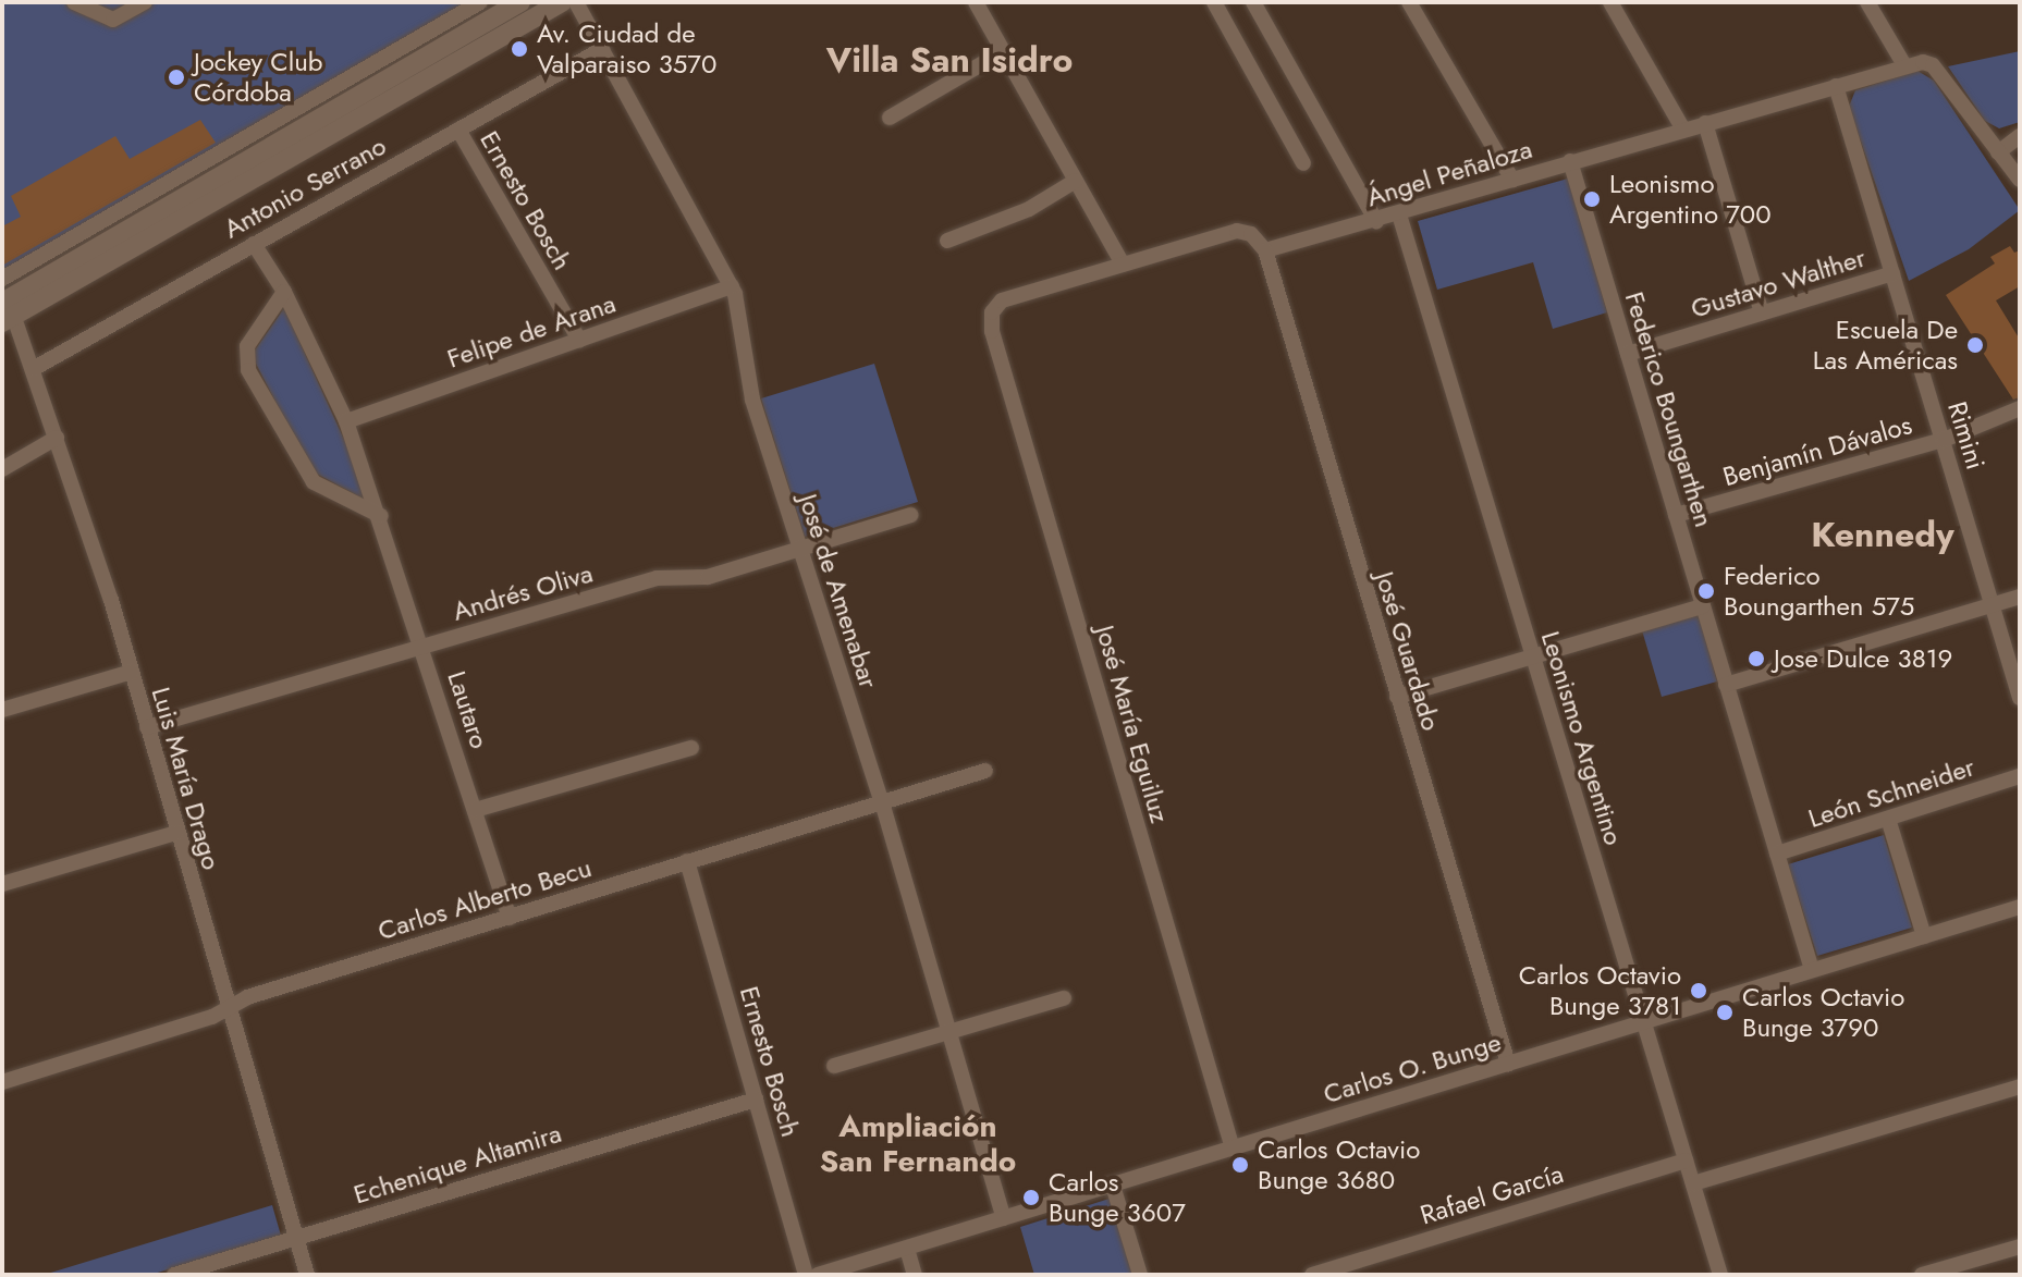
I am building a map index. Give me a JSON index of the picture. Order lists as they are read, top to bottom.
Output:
{
  "streets": {
    "street": [
      "Ángel Peñaloza",
      "Antonio Serrano",
      "Ernesto Bosch",
      "Gustavo Walther",
      "Felipe de Arana",
      "Federico Boungarthen",
      "Rimini",
      "Benjamín Dávalos",
      "José de Amenabar",
      "Andrés Oliva",
      "José Guardado",
      "Lautaro",
      "José María Eguiluz",
      "Leonismo Argentino",
      "Luis María Drago",
      "León Schneider",
      "Carlos Alberto Becu",
      "Carlos O. Bunge",
      "Echenique Altamira",
      "Rafael García"
    ]
  },
  "crossings": [
    ["Ángel Peñaloza", "Federico Boungarthen"],
    ["Ángel Peñaloza", "Rimini"],
    ["Ángel Peñaloza", "José Guardado"],
    ["Ángel Peñaloza", "Leonismo Argentino"],
    ["Antonio Serrano", "Ernesto Bosch"],
    ["Antonio Serrano", "José de Amenabar"],
    ["Antonio Serrano", "Lautaro"],
    ["Antonio Serrano", "Luis María Drago"],
    ["Ernesto Bosch", "Felipe de Arana"],
    ["Ernesto Bosch", "Carlos Alberto Becu"],
    ["Ernesto Bosch", "Echenique Altamira"],
    ["Gustavo Walther", "Federico Boungarthen"],
    ["Gustavo Walther", "Rimini"],
    ["Felipe de Arana", "José de Amenabar"],
    ["Felipe de Arana", "Lautaro"],
    ["Federico Boungarthen", "Benjamín Dávalos"],
    ["Federico Boungarthen", "León Schneider"],
    ["Federico Boungarthen", "Carlos O. Bunge"],
    ["Rimini", "Benjamín Dávalos"],
    ["José de Amenabar", "Andrés Oliva"],
    ["José de Amenabar", "Carlos Alberto Becu"],
    ["José de Amenabar", "Carlos O. Bunge"],
    ["Andrés Oliva", "Lautaro"],
    ["Andrés Oliva", "Luis María Drago"],
    ["José Guardado", "Carlos O. Bunge"],
    ["Lautaro", "Carlos Alberto Becu"],
    ["José María Eguiluz", "Carlos O. Bunge"],
    ["Leonismo Argentino", "Carlos O. Bunge"],
    ["Leonismo Argentino", "Rafael García"],
    ["Luis María Drago", "Carlos Alberto Becu"],
    ["Luis María Drago", "Echenique Altamira"]
  ],
  "districts": ["Villa San Isidro", "Kennedy", "Ampliación San Fernando"],
  "places": [
    "Av. Ciudad de Valparaiso 3570",
    "Jockey Club Córdoba",
    "Leonismo Argentino 700",
    "Escuela De Las Américas",
    "Federico Boungarthen 575",
    "Jose Dulce 3819",
    "Carlos Octavio Bunge 3781",
    "Carlos Octavio Bunge 3790",
    "Carlos Octavio Bunge 3680",
    "Carlos Bunge 3607"
  ]
}
